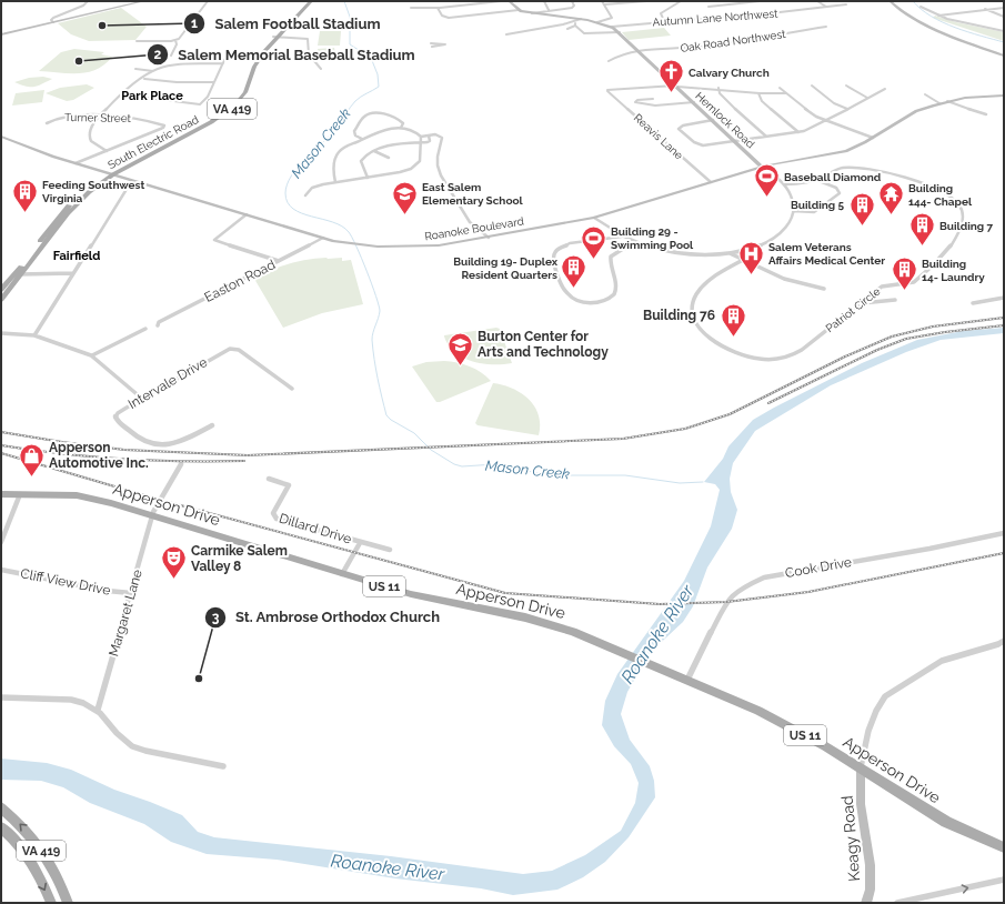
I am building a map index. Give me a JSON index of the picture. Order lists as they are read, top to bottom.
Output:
{
  "streets": {
    "main road": [
      "VA 419",
      "Hemlock Road",
      "South Electric Road",
      "Roanoke Boulevard",
      "Apperson Drive",
      "US 11",
      "Keagy Road"
    ],
    "street": [
      "Autumn Lane Northwest",
      "Oak Road Northwest",
      "Turner Street",
      "Reavis Lane",
      "Easton Road",
      "Patriot Circle",
      "Intervale Drive",
      "Dillard Drive",
      "Cook Drive",
      "Cliff View Drive",
      "Margaret Lane"
    ]
  },
  "crossings": [
    ["Autumn Lane Northwest", "Hemlock Road"],
    ["Oak Road Northwest", "Hemlock Road"],
    ["Hemlock Road", "Reavis Lane"],
    ["Hemlock Road", "Roanoke Boulevard"],
    ["Reavis Lane", "Roanoke Boulevard"],
    ["South Electric Road", "Roanoke Boulevard"],
    ["Roanoke Boulevard", "Easton Road"],
    ["Apperson Drive", "Dillard Drive"],
    ["Apperson Drive", "Cook Drive"],
    ["Apperson Drive", "Margaret Lane"],
    ["Apperson Drive", "Keagy Road"],
    ["Cliff View Drive", "Margaret Lane"]
  ],
  "districts": ["Park Place", "Fairfield"],
  "water": ["Mason Creek", "Roanoke River"],
  "places": {
    "other": ["Salem Football Stadium", "Salem Memorial Baseball Stadium", "St. Ambrose Orthodox Church"],
    "church": ["Calvary Church"],
    "sports": ["Baseball Diamond", "Building 29 - Swimming Pool"],
    "building": [
      "Feeding Southwest Virginia",
      "Building 5",
      "Building 7",
      "Building 19- Duplex Resident Quarters",
      "Building 14- Laundry",
      "Building 76"
    ],
    "school or university": ["East Salem Elementary School", "Burton Center for Arts and Technology"],
    "temple": ["Building 144- Chapel"],
    "hospital": ["Salem Veterans Affairs Medical Center"],
    "shop": ["Apperson Automotive Inc."],
    "theatre": ["Carmike Salem Valley 8"]
  }
}
